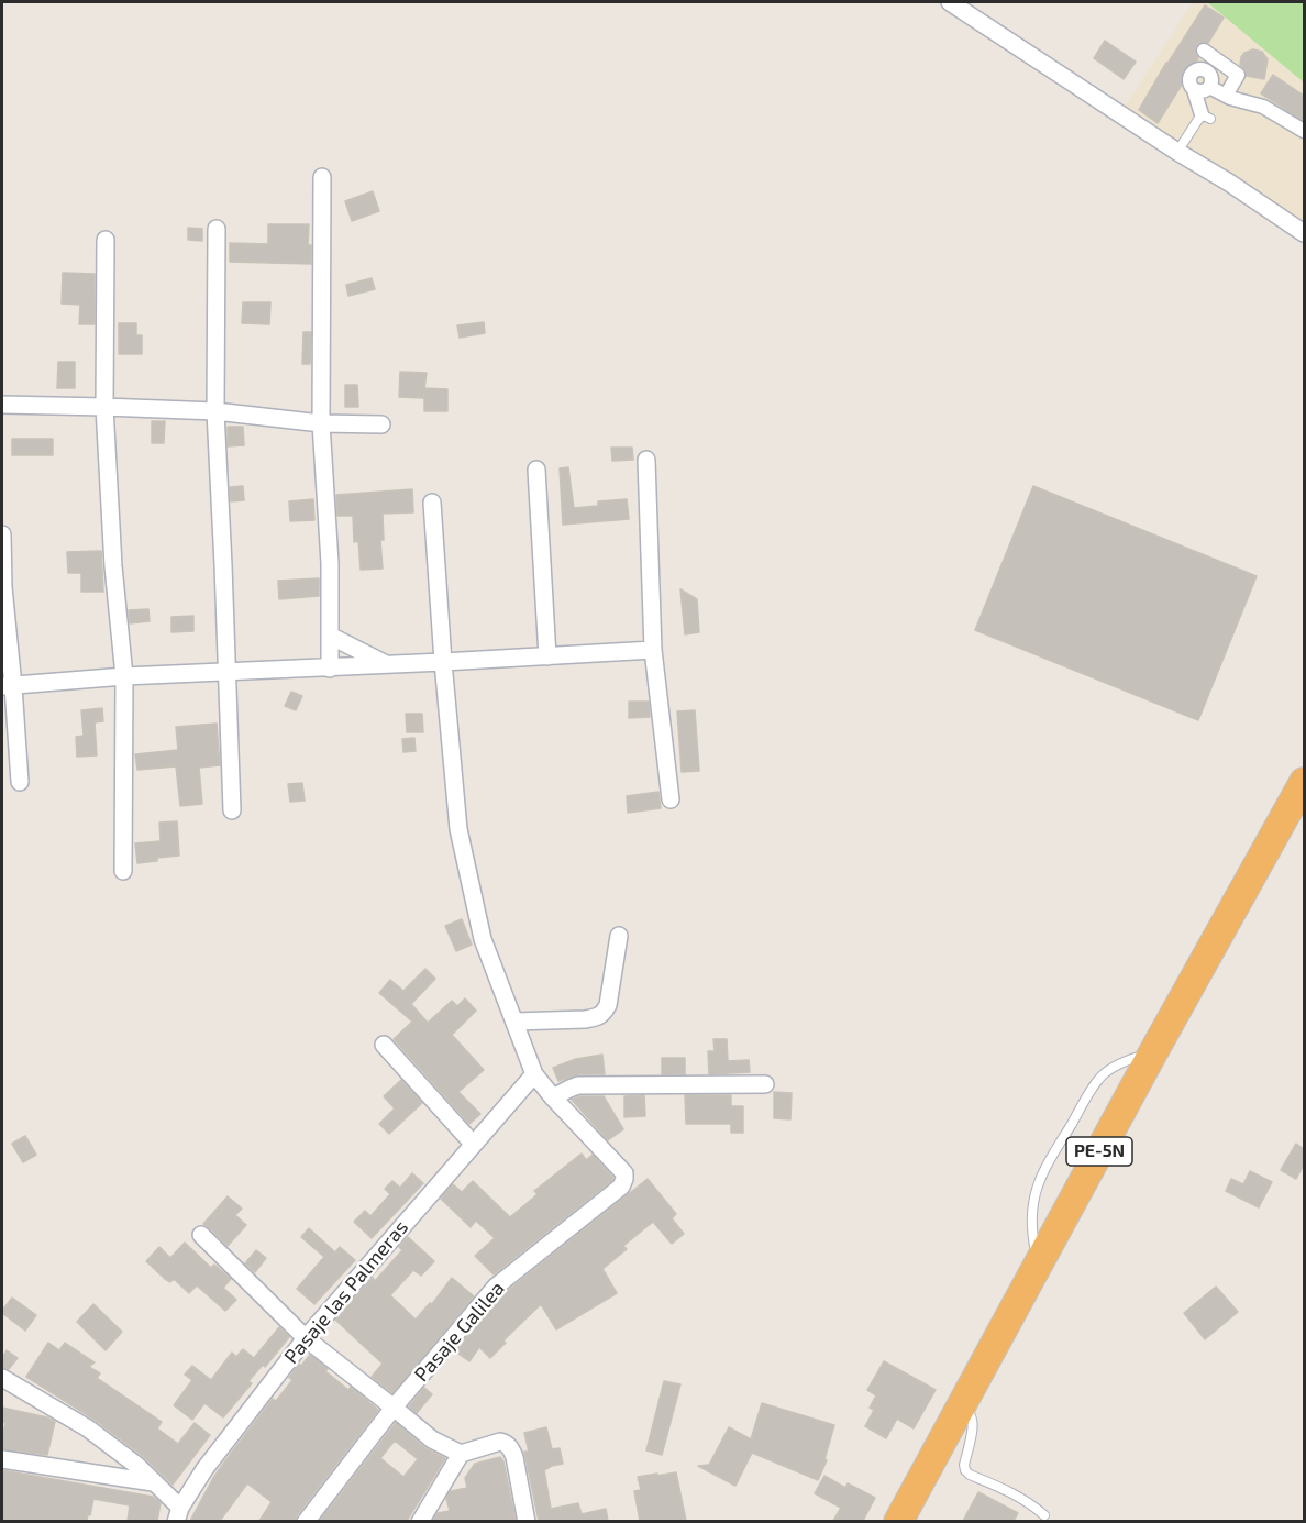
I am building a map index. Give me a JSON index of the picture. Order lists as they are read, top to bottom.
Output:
{
  "streets": {
    "highway": ["PE-5N"],
    "street": ["Pasaje las Palmeras", "Pasaje Galilea"]
  }
}
